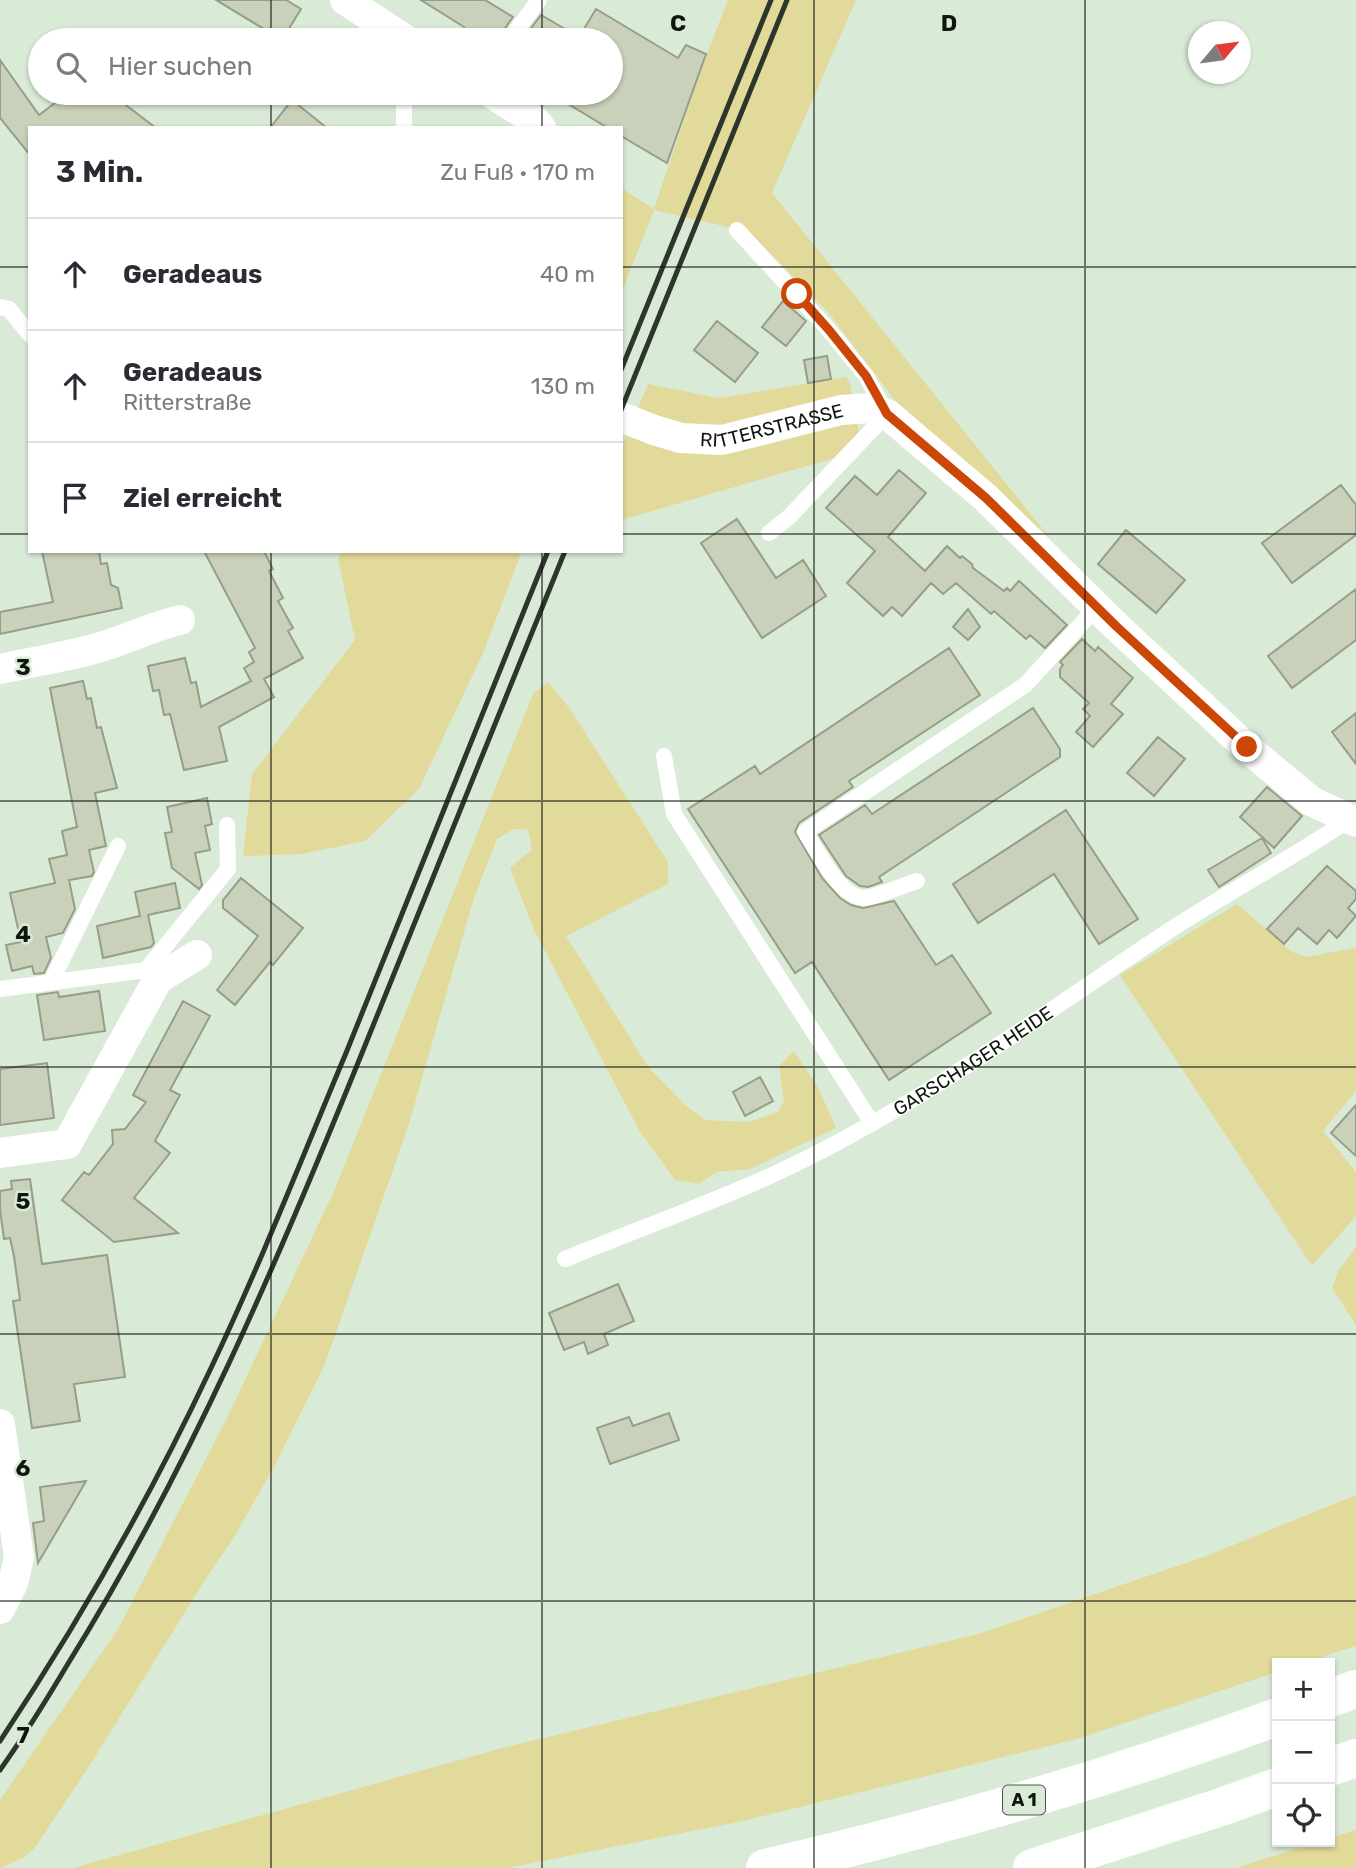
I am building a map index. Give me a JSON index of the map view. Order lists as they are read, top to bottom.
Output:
{
  "streets": {
    "highway": ["A 1"],
    "street": ["RITTERSTRASSE"],
    "lane": ["GARSCHAGER HEIDE"]
  },
  "north": "top right",
  "page": {
    "search": "Hier suchen",
    "heading": ["3 Min.", "Zu Fuß · 170 m"],
    "list": [
      ["Geradeaus", "40 m"],
      ["Geradeaus", "Ritterstraße", "130 m"],
      "Ziel erreicht"
    ],
    "map_buttons": ["+", "−"]
  },
  "grid": {
    "columns": ["C", "D"],
    "rows": [
      "3",
      "4",
      "5",
      "6",
      "7"
    ]
  }
}
